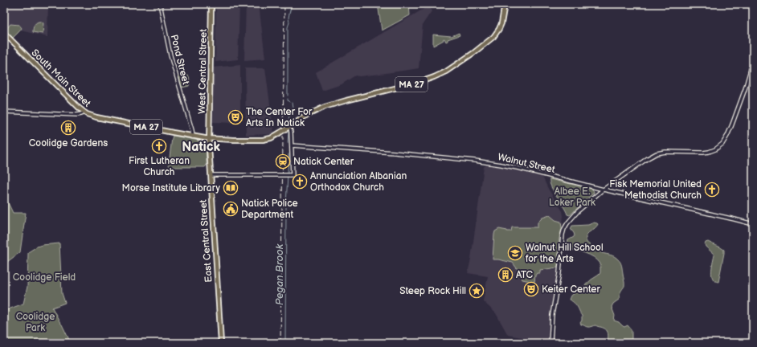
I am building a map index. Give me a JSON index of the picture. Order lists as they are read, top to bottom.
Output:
{
  "streets": {
    "main road": [
      "West Central Street",
      "South Main Street",
      "MA 27",
      "East Central Street"
    ],
    "street": ["Pond Street", "Walnut Street"]
  },
  "crossings": [
    ["Pond Street", "South Main Street"],
    ["West Central Street", "South Main Street"],
    ["West Central Street", "MA 27"],
    ["West Central Street", "East Central Street"],
    ["South Main Street", "MA 27"],
    ["South Main Street", "East Central Street"],
    ["MA 27", "East Central Street"]
  ],
  "districts": ["Natick"],
  "water": ["Pegan Brook"],
  "parks": ["Albee E. Loker Park", "Coolidge Field", "Coolidge Park"],
  "places": {
    "theatre": ["The Center For Arts In Natick", "Keiter Center"],
    "building": ["Coolidge Gardens", "ATC"],
    "church": ["First Lutheran Church", "Annunciation Albanian Orthodox Church", "Fisk Memorial United Methodist Church"],
    "station": ["Natick Center"],
    "library": ["Morse Institute Library"],
    "public building": ["Natick Police Department"],
    "school or university": ["Walnut Hill School for the Arts"],
    "place": ["Steep Rock Hill"]
  }
}
